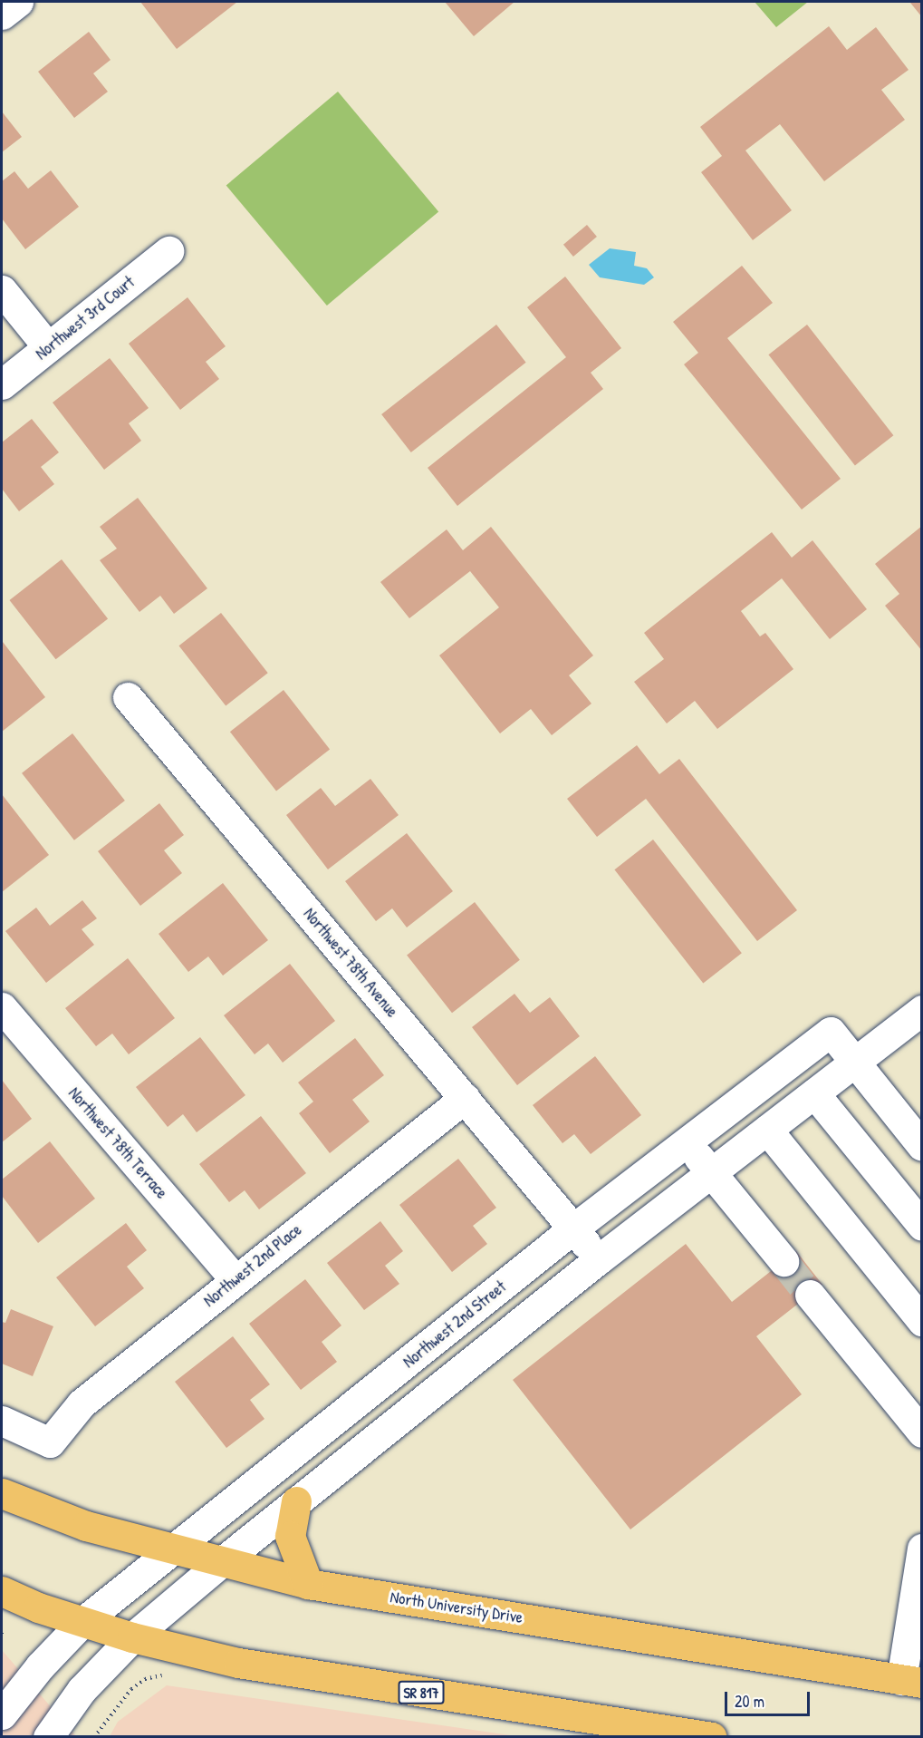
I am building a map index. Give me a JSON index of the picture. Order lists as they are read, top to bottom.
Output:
{
  "streets": {
    "main road": ["North University Drive", "SR 817"],
    "street": [
      "Northwest 3rd Court",
      "Northwest 78th Avenue",
      "Northwest 78th Terrace",
      "Northwest 2nd Place",
      "Northwest 2nd Street"
    ]
  },
  "crossings": [
    ["Northwest 78th Avenue", "Northwest 2nd Place"],
    ["Northwest 78th Avenue", "Northwest 2nd Street"],
    ["Northwest 78th Terrace", "Northwest 2nd Place"],
    ["Northwest 2nd Street", "North University Drive"],
    ["Northwest 2nd Street", "SR 817"]
  ],
  "scale_bar": "20 m"
}
